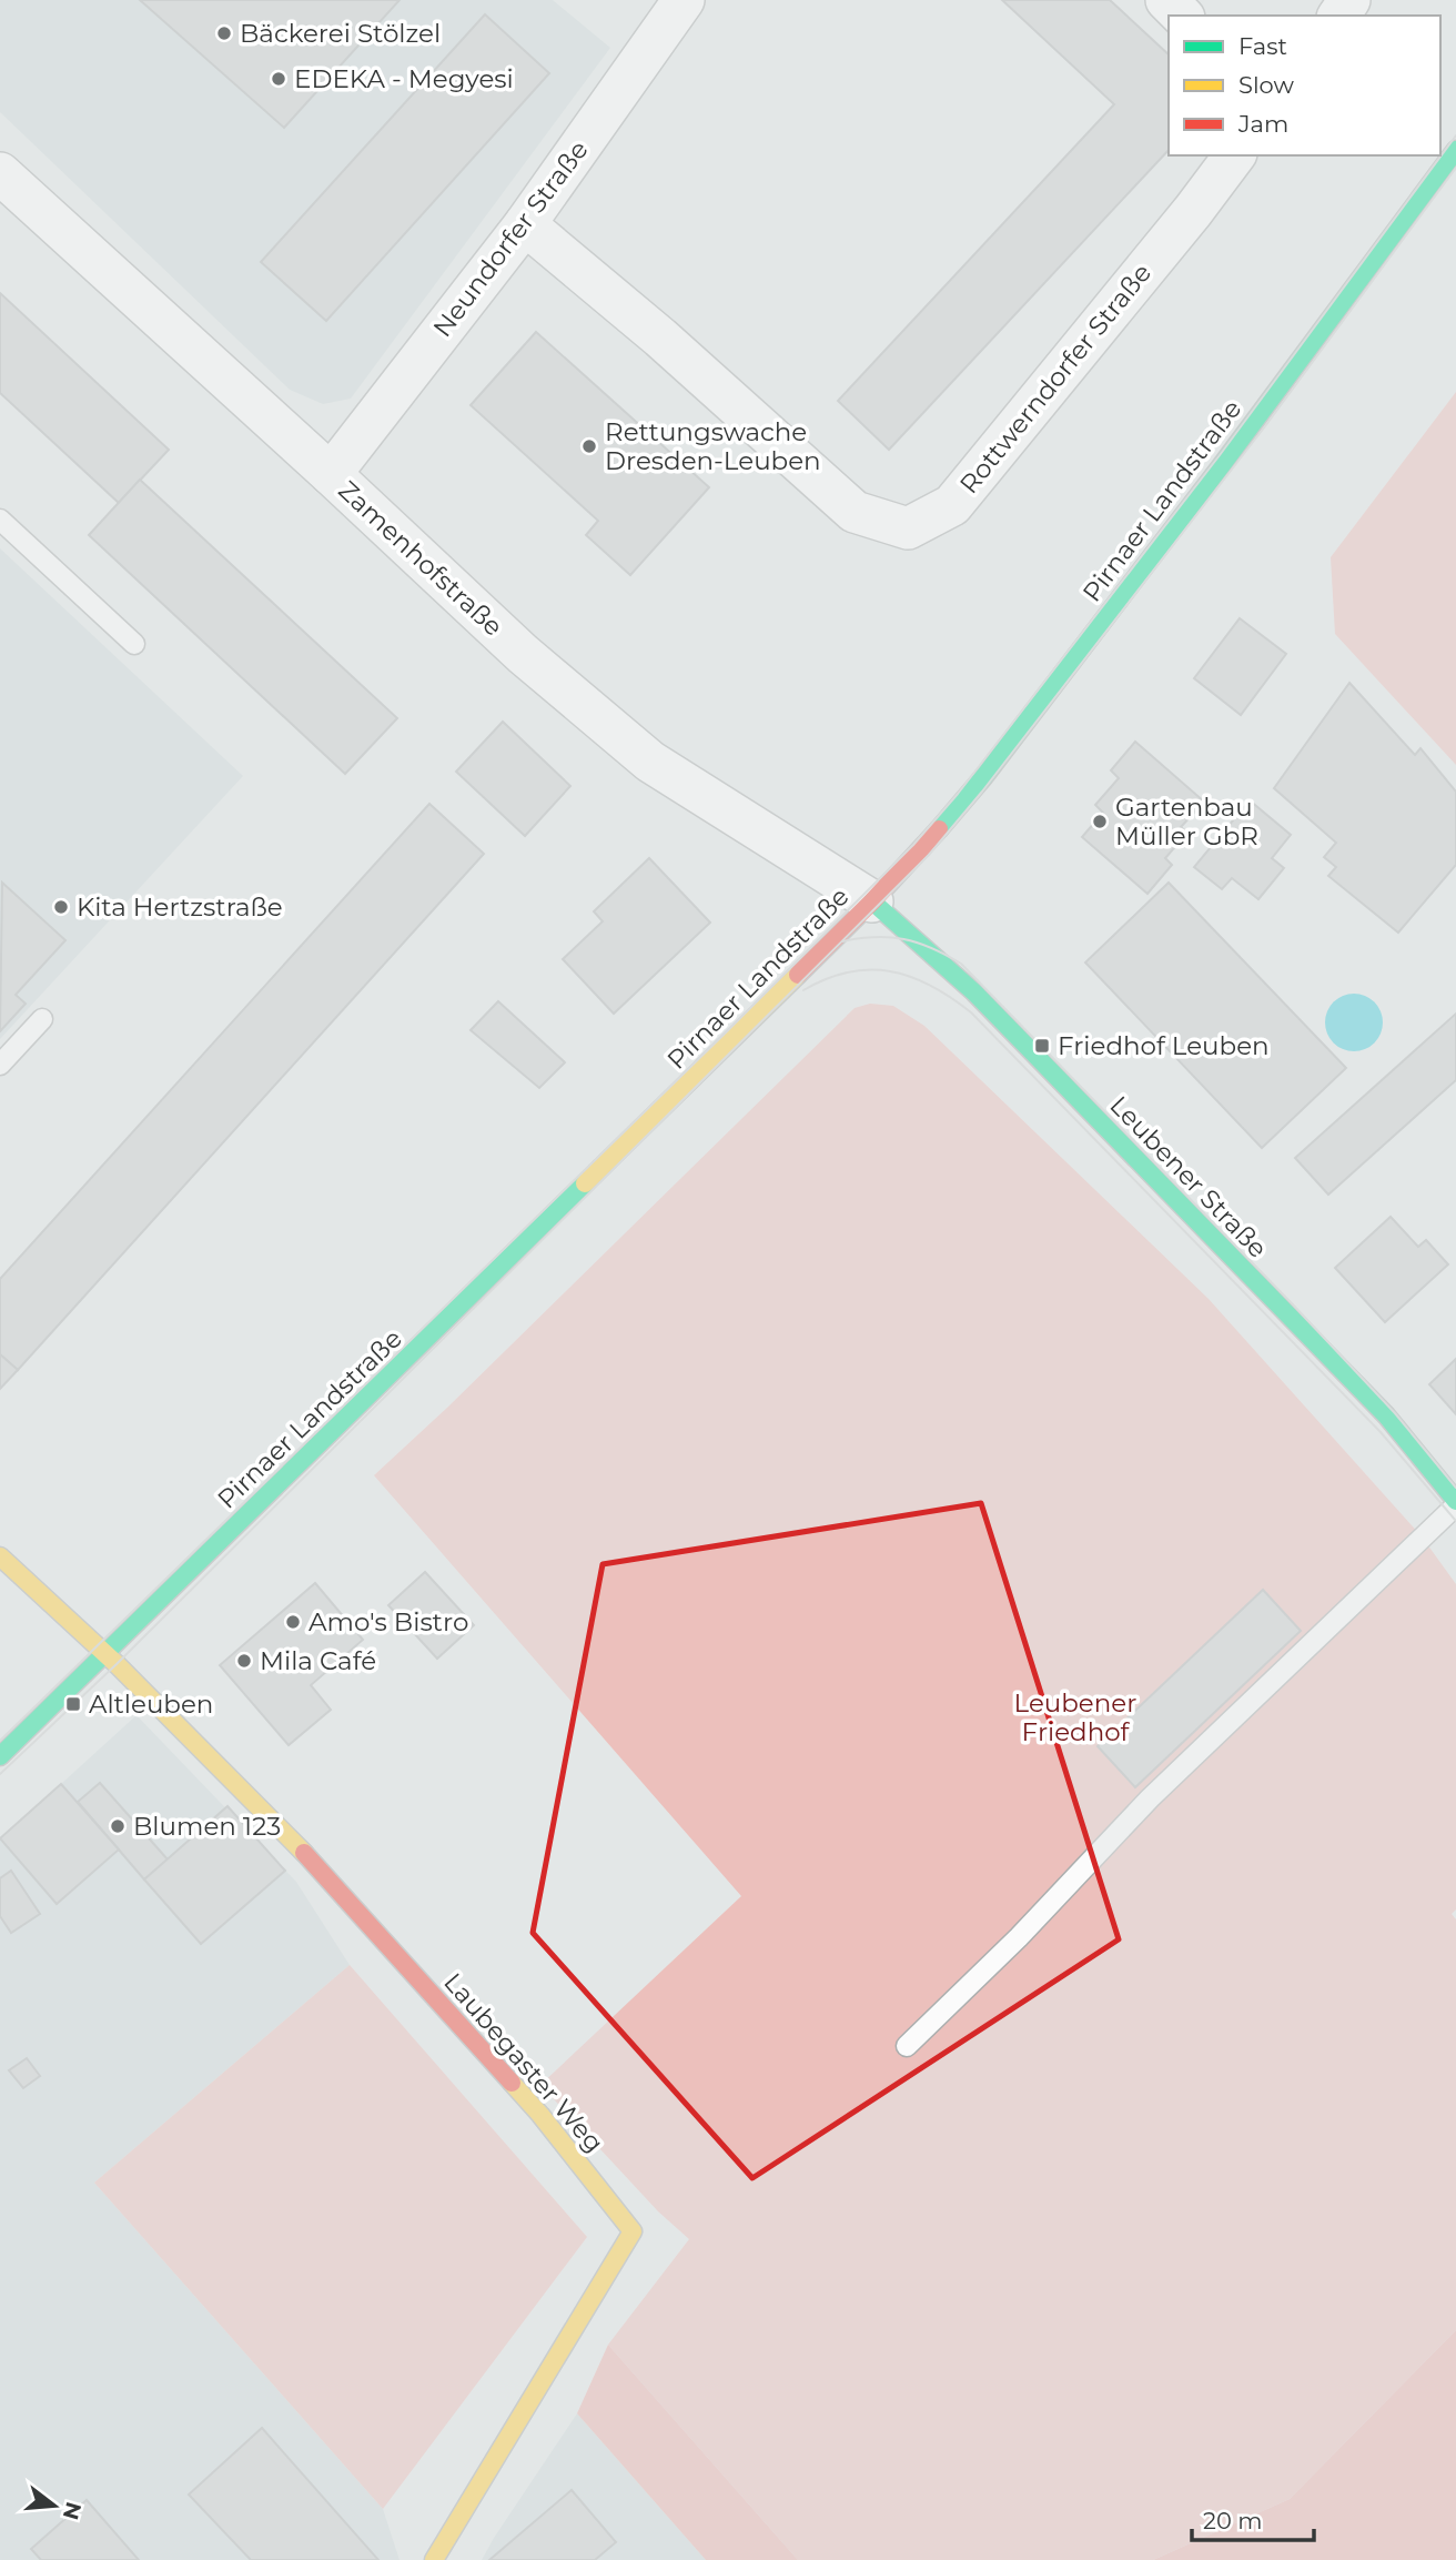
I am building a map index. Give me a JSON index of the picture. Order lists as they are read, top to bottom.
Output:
{
  "streets": {
    "street": [
      "Neundorfer Straße",
      "Rottwerndorfer Straße",
      "Pirnaer Landstraße",
      "Zamenhofstraße",
      "Leubener Straße",
      "Laubegaster Weg"
    ]
  },
  "crossings": [
    ["Neundorfer Straße", "Rottwerndorfer Straße"],
    ["Neundorfer Straße", "Zamenhofstraße"],
    ["Pirnaer Landstraße", "Zamenhofstraße"],
    ["Pirnaer Landstraße", "Leubener Straße"],
    ["Pirnaer Landstraße", "Laubegaster Weg"],
    ["Zamenhofstraße", "Leubener Straße"]
  ],
  "parks": ["Leubener Friedhof"],
  "places": {
    "other": [
      "Bäckerei Stölzel",
      "EDEKA - Megyesi",
      "Rettungswache Dresden-Leuben",
      "Gartenbau Müller GbR",
      "Kita Hertzstraße",
      "Amo's Bistro",
      "Mila Café",
      "Blumen 123"
    ],
    "transit": ["Friedhof Leuben", "Altleuben"]
  },
  "legend": ["Fast", "Slow", "Jam"],
  "scale_bar": "20 m",
  "north": "right"
}
